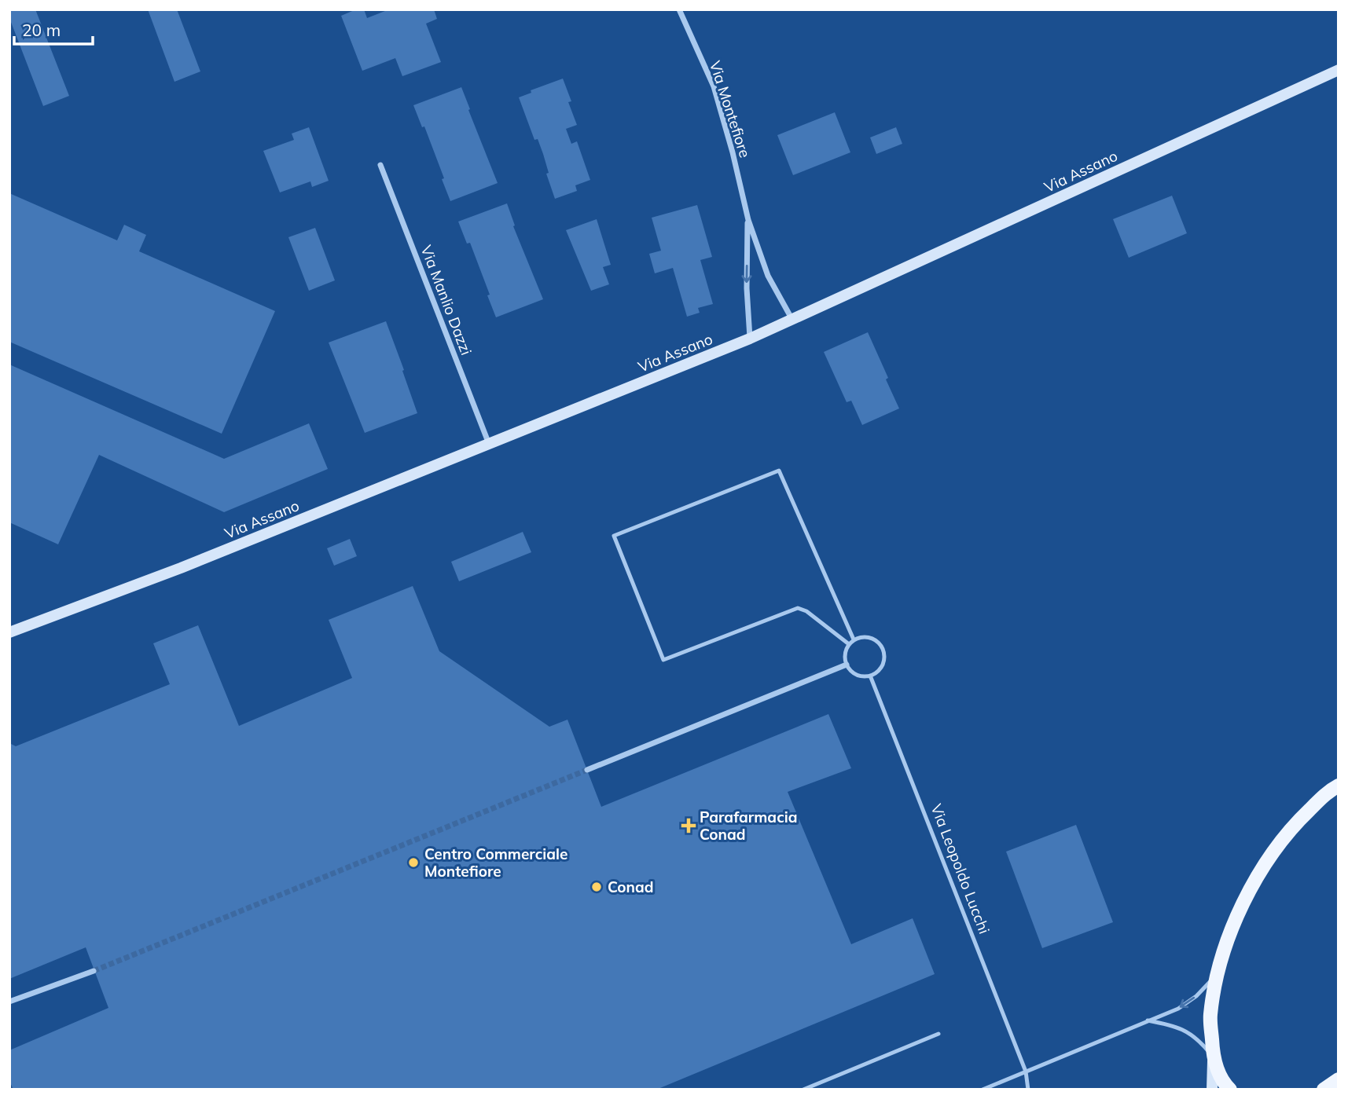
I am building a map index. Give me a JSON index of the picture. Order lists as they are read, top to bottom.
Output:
{
  "streets": {
    "main road": ["Via Assano"],
    "street": ["Via Montefiore", "Via Manlio Dazzi"],
    "lane": ["Via Leopoldo Lucchi"]
  },
  "crossings": [
    ["Via Montefiore", "Via Assano"],
    ["Via Assano", "Via Manlio Dazzi"]
  ],
  "places": {
    "health": ["Parafarmacia Conad"],
    "other": ["Centro Commerciale Montefiore", "Conad"]
  },
  "scale_bar": "20 m"
}
